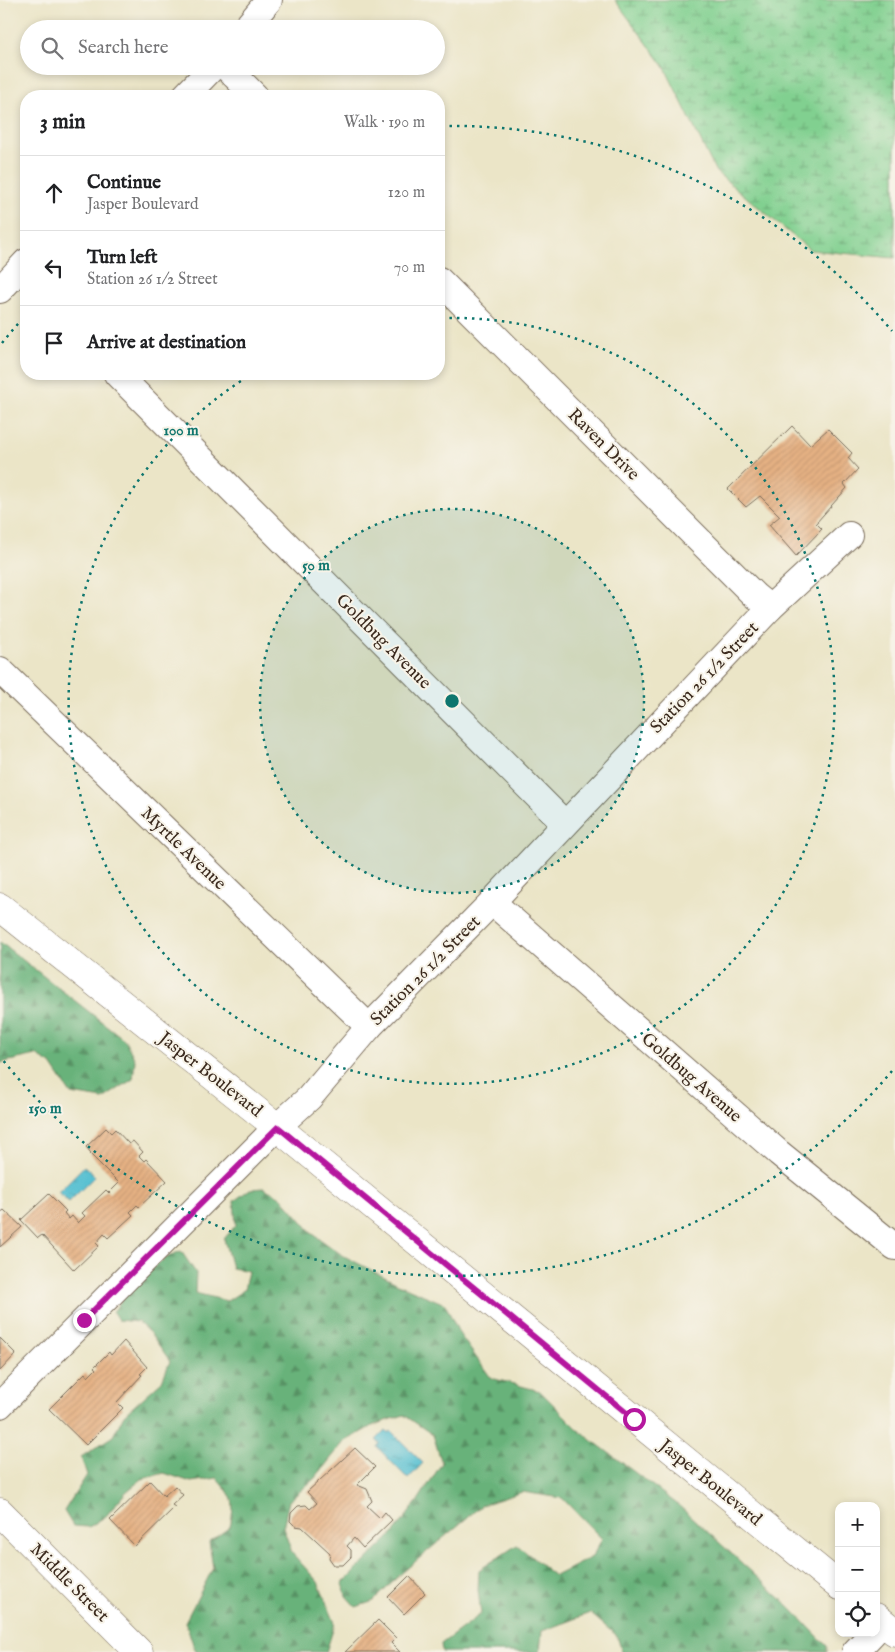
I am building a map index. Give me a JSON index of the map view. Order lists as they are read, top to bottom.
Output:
{
  "streets": {
    "main road": ["Jasper Boulevard", "Middle Street"],
    "street": [
      "Raven Drive",
      "Goldbug Avenue",
      "Station 26 1/2 Street",
      "Myrtle Avenue"
    ]
  },
  "crossings": [
    ["Raven Drive", "Station 26 1/2 Street"],
    ["Goldbug Avenue", "Station 26 1/2 Street"],
    ["Station 26 1/2 Street", "Myrtle Avenue"],
    ["Station 26 1/2 Street", "Jasper Boulevard"]
  ],
  "page": {
    "search": "Search here",
    "heading": ["3 min", "Walk · 190 m"],
    "list": [
      ["Continue", "Jasper Boulevard", "120 m"],
      ["Turn left", "Station 26 1/2 Street", "70 m"],
      "Arrive at destination"
    ],
    "map_buttons": ["+", "−"]
  },
  "rings": ["100 m", "50 m", "150 m"]
}
